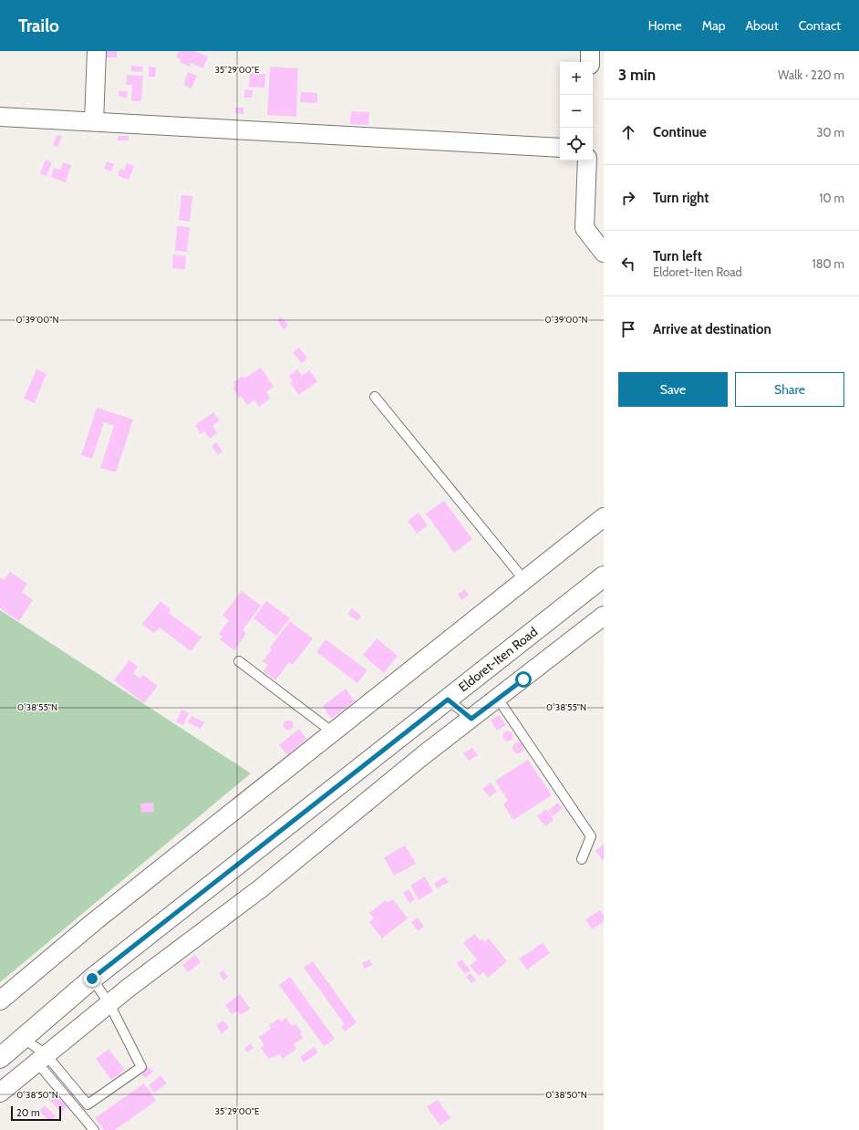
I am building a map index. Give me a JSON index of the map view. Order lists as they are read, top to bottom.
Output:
{
  "streets": {
    "main road": ["Eldoret-Iten Road"]
  },
  "scale_bar": "20 m",
  "page": {
    "header": "Trailo",
    "nav": [
      "Home",
      "Map",
      "About",
      "Contact"
    ],
    "heading": ["3 min", "Walk · 220 m"],
    "map_buttons": ["+", "−"],
    "list": [
      ["Continue", "30 m"],
      ["Turn right", "10 m"],
      ["Turn left", "Eldoret-Iten Road", "180 m"],
      "Arrive at destination"
    ],
    "buttons": ["Save", "Share"],
    "scale": "20 m"
  },
  "coordinates": [
    "35°29'00\"E",
    "0°39'00\"N",
    "0°38'55\"N",
    "0°38'50\"N"
  ]
}
